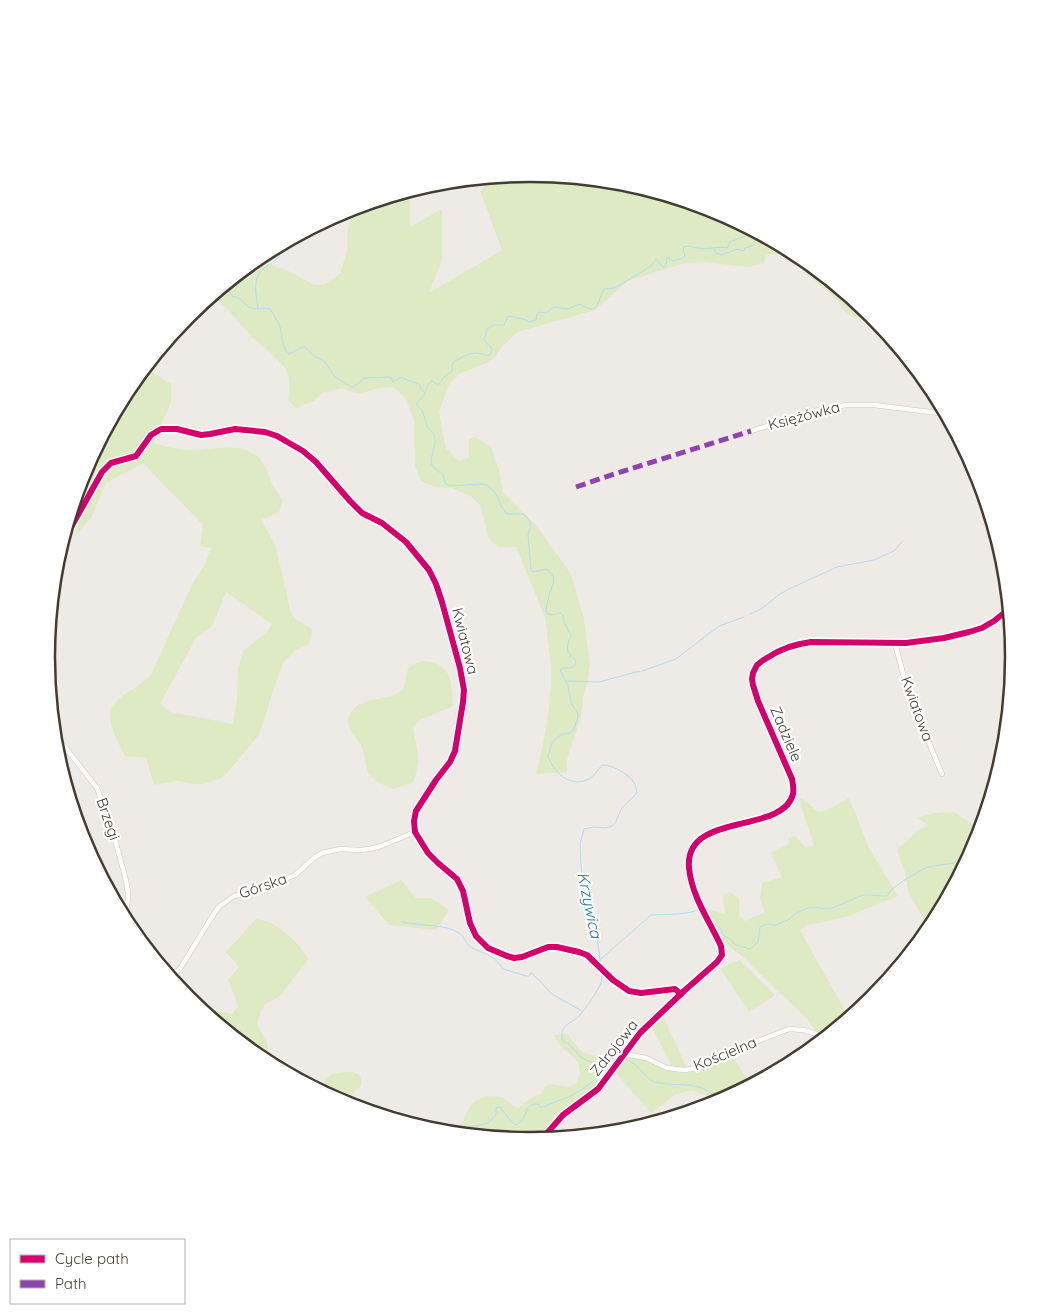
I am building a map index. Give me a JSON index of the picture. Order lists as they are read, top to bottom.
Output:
{
  "streets": {
    "street": [
      "Księżówka",
      "Kwiatowa",
      "Zadziele",
      "Brzegi",
      "Górska",
      "Zdrojowa",
      "Kościelna"
    ]
  },
  "crossings": [
    ["Kwiatowa", "Zadziele"],
    ["Kwiatowa", "Górska"],
    ["Zadziele", "Zdrojowa"],
    ["Zdrojowa", "Kościelna"]
  ],
  "water": ["Krzywica"],
  "legend": ["Cycle path", "Path"]
}
